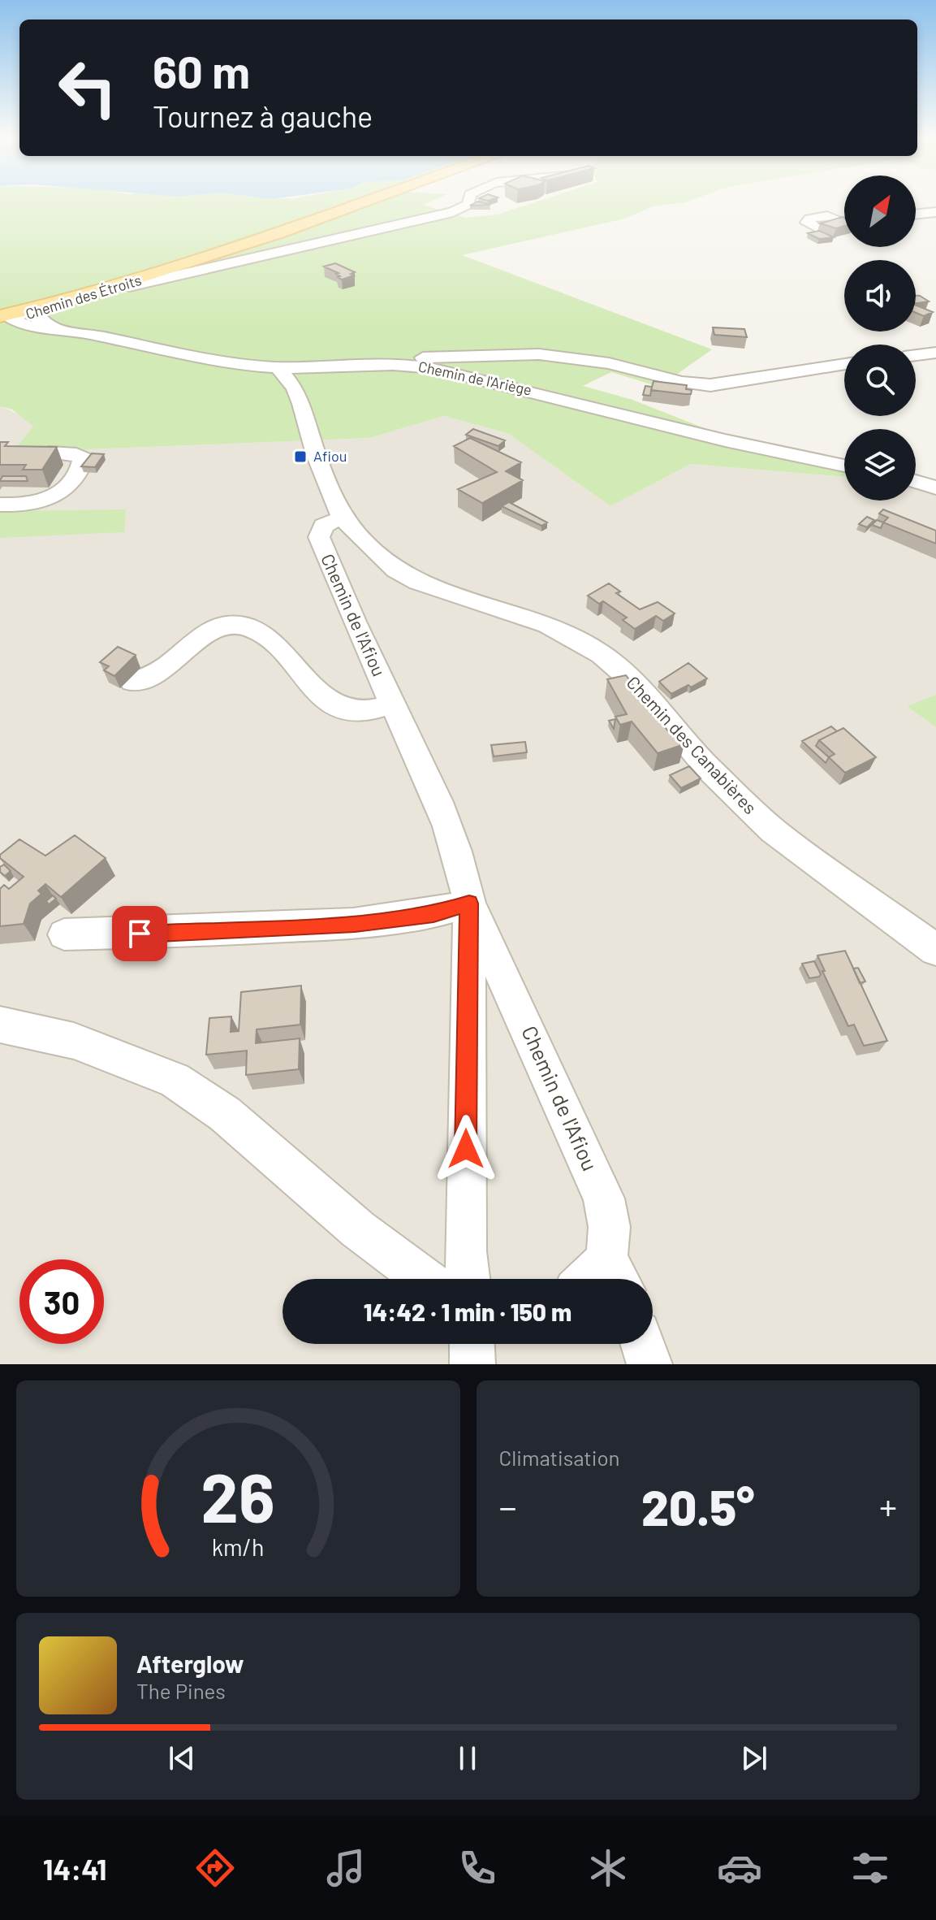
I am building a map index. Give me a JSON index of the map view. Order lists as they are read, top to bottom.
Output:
{
  "streets": {
    "main road": ["Chemin des Étroits"],
    "street": ["Chemin de l'Ariège", "Chemin de l'Afiou", "Chemin des Canabières"]
  },
  "crossings": [
    ["Chemin des Étroits", "Chemin de l'Ariège"],
    ["Chemin de l'Ariège", "Chemin des Canabières"],
    ["Chemin de l'Afiou", "Chemin des Canabières"]
  ],
  "places": {
    "transit": ["Afiou"]
  },
  "north": "top right",
  "page": {
    "turn": ["60 m", "Tournez à gauche"],
    "limit": "30",
    "trip": "14:42 · 1 min · 150 m",
    "tile": "Climatisation",
    "heat": ["−", "20.5°", "+"],
    "song": ["Afterglow", "The Pines"],
    "tabs": "14:41",
    "gauge": ["26", "km/h"]
  }
}
